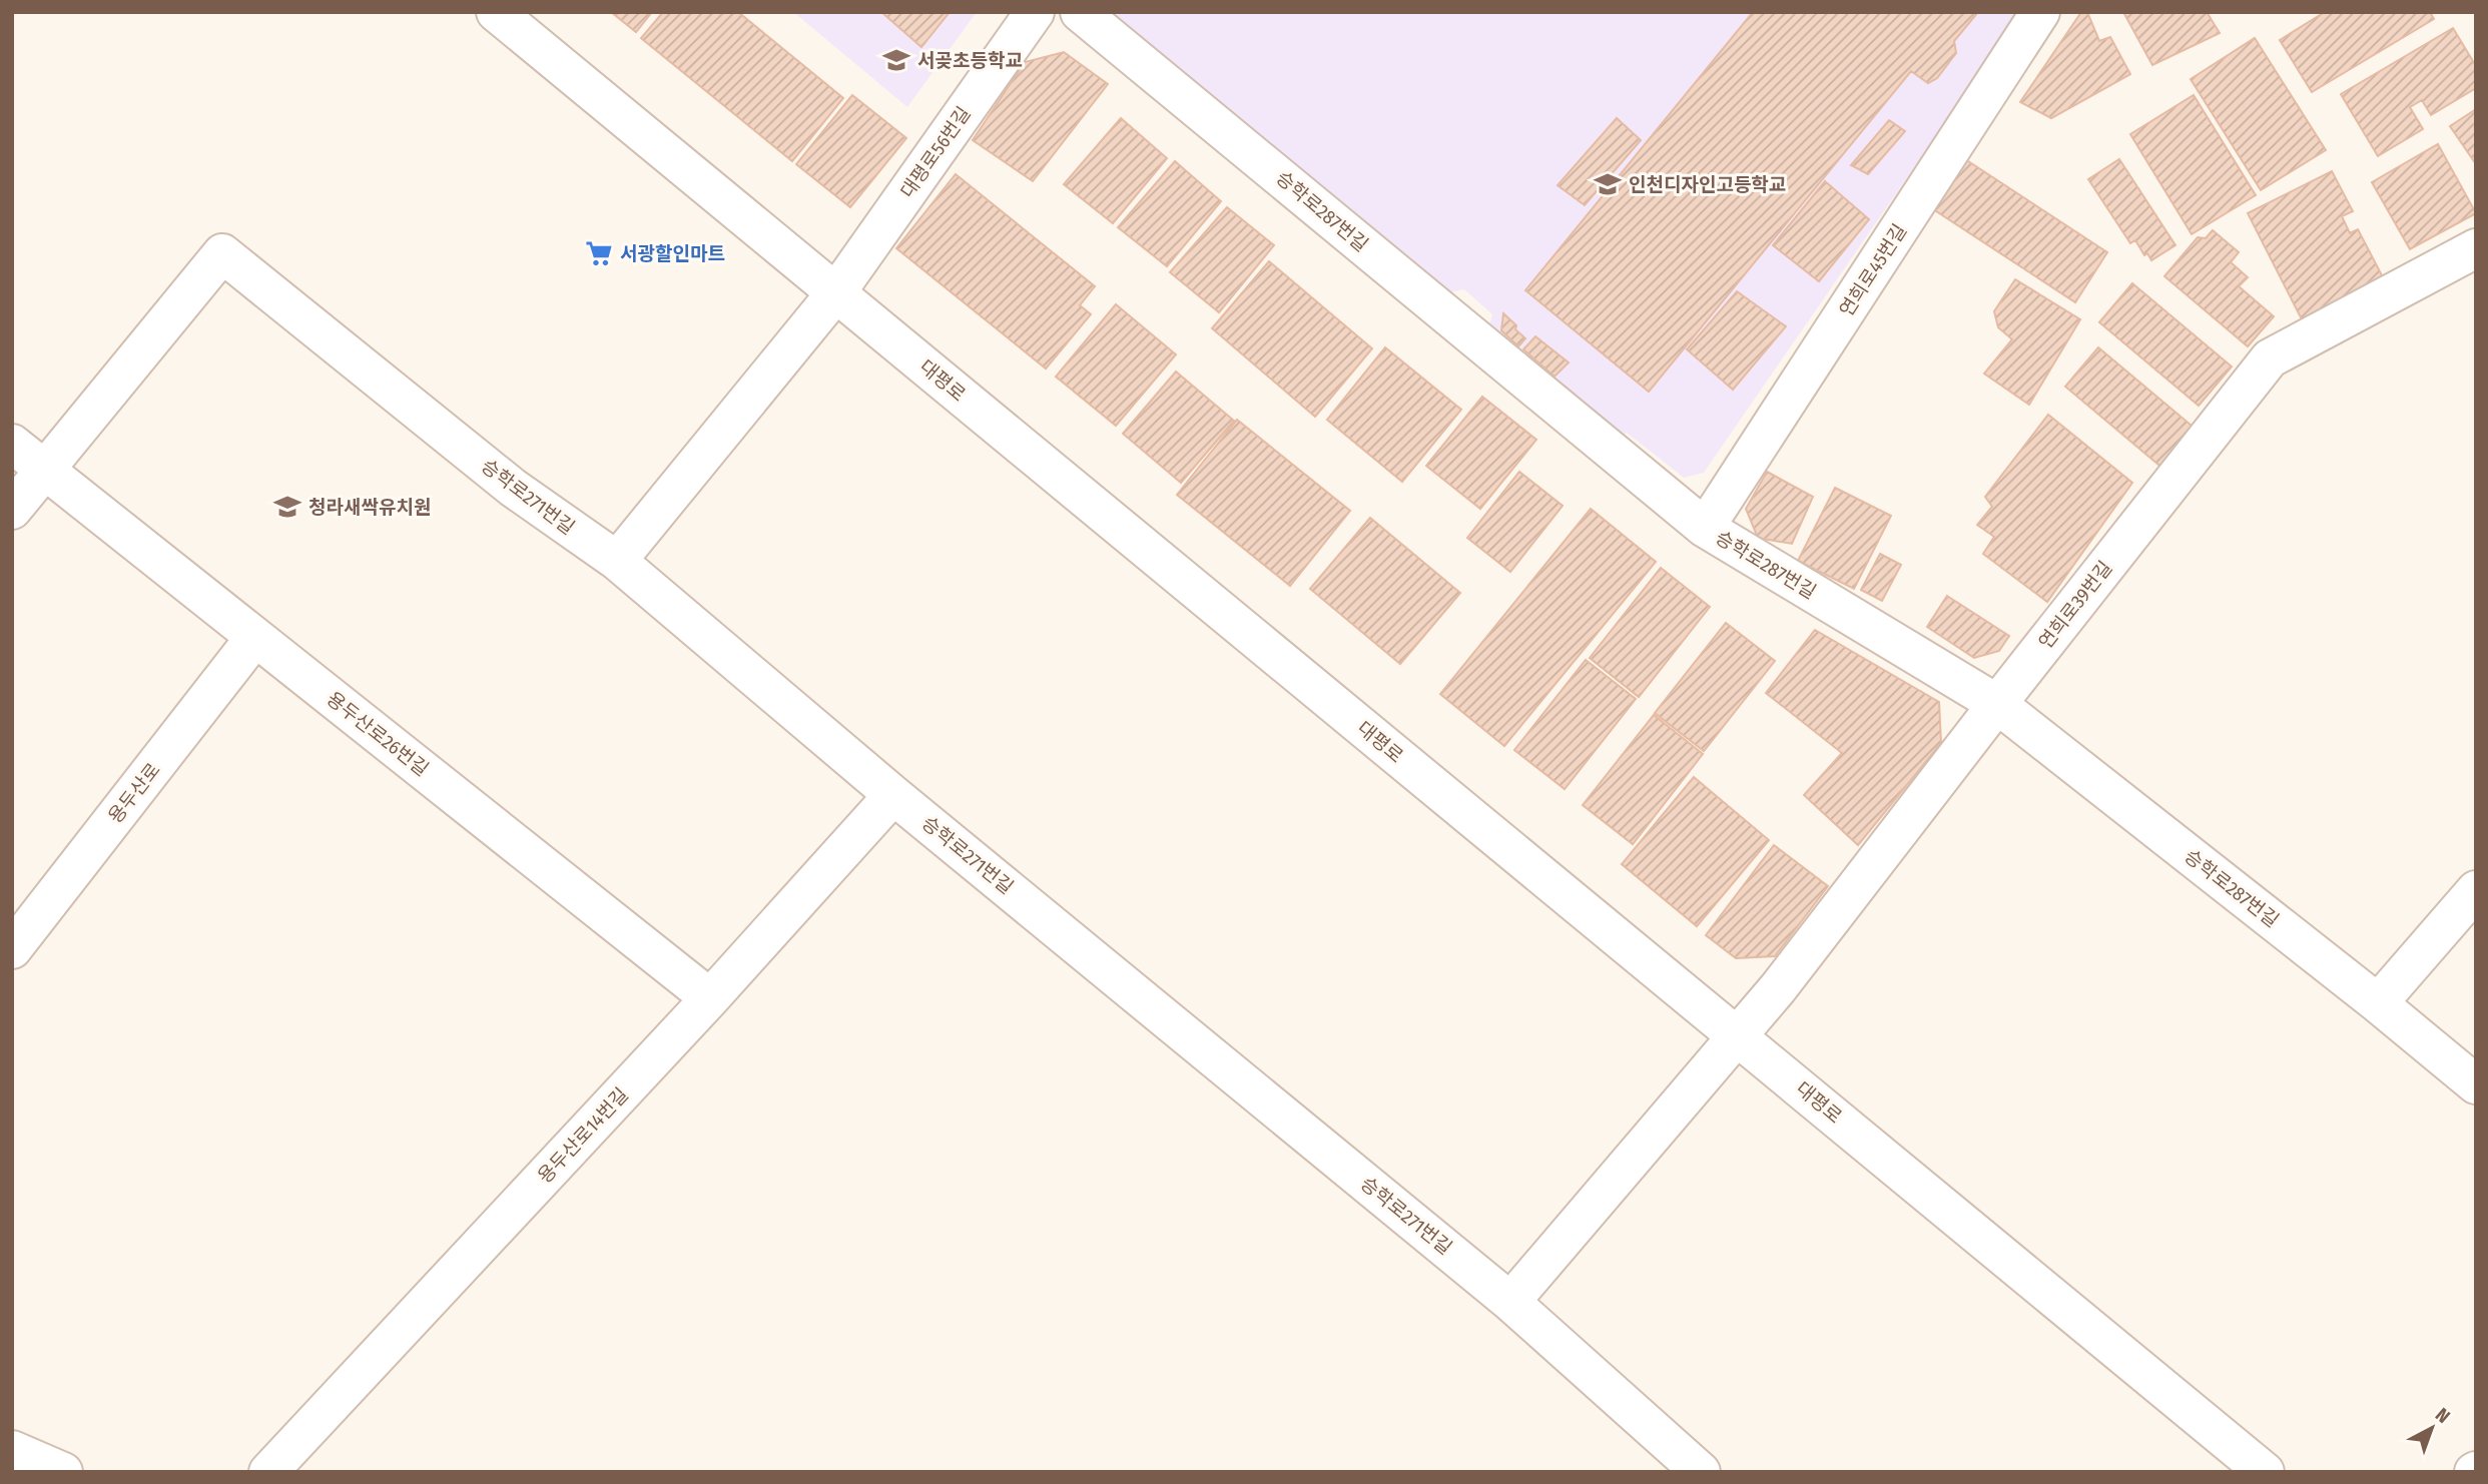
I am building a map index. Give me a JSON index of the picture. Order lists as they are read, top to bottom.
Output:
{
  "streets": {
    "street": [
      "대평로56번길",
      "승학로287번길",
      "연희로45번길",
      "대평로",
      "승학로271번길",
      "연희로39번길",
      "용두산로26번길",
      "용두산로",
      "용두산로14번길"
    ]
  },
  "crossings": [
    ["대평로56번길", "대평로"],
    ["대평로56번길", "승학로271번길"],
    ["승학로287번길", "연희로45번길"],
    ["승학로287번길", "연희로39번길"],
    ["대평로", "연희로39번길"],
    ["승학로271번길", "연희로39번길"],
    ["승학로271번길", "용두산로26번길"],
    ["승학로271번길", "용두산로14번길"],
    ["용두산로26번길", "용두산로"],
    ["용두산로26번길", "용두산로14번길"]
  ],
  "places": {
    "school or university": ["서곶초등학교", "인천디자인고등학교", "청라새싹유치원"],
    "supermarket": ["서광할인마트"]
  },
  "north": "top right"
}
